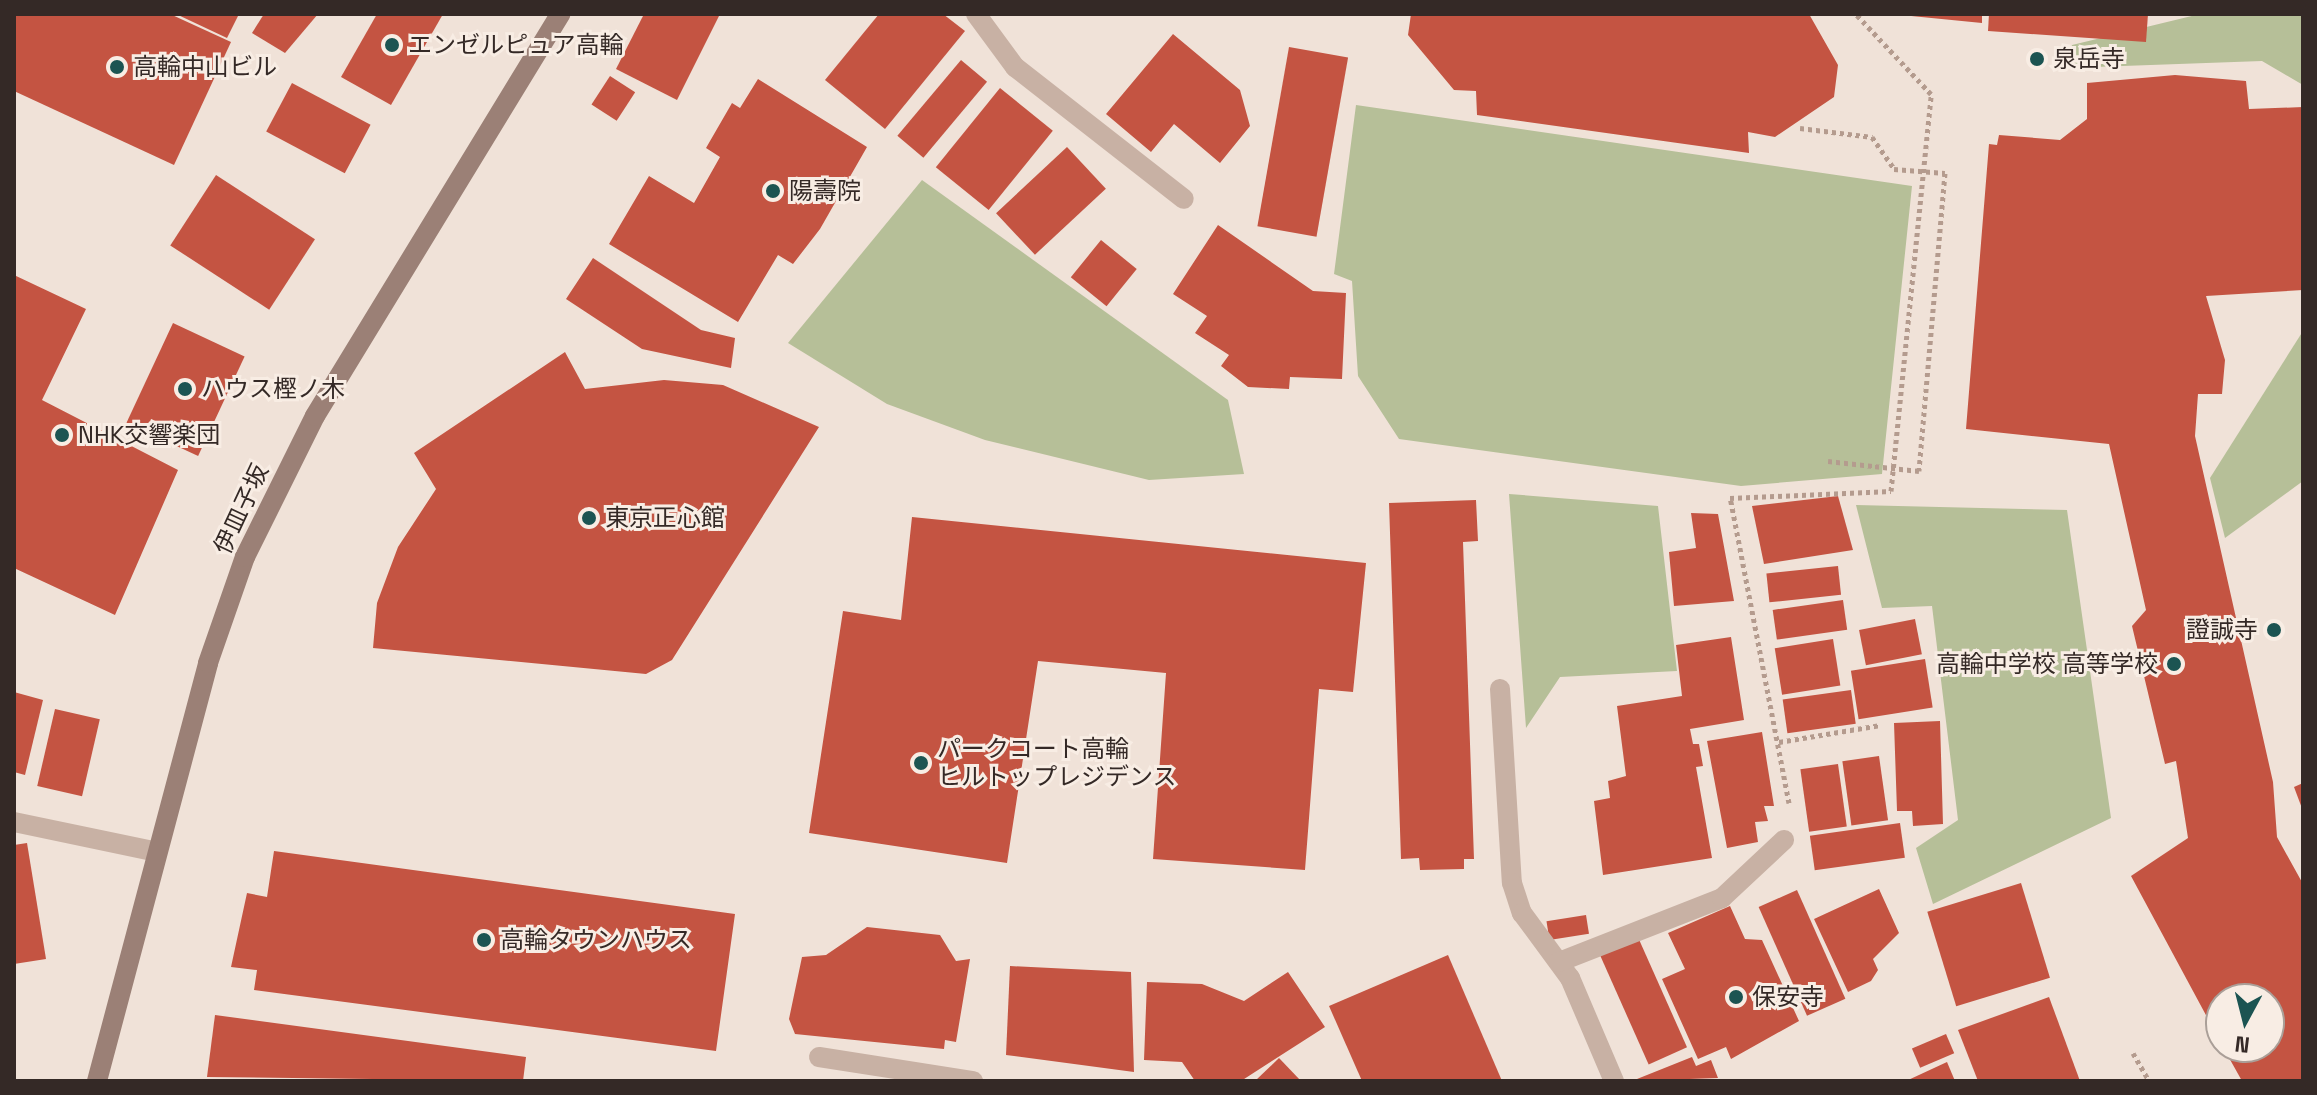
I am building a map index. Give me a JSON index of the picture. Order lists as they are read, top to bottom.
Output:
{
  "streets": {
    "main road": ["伊皿子坂"]
  },
  "places": [
    "エンゼルピュア高輪",
    "泉岳寺",
    "高輪中山ビル",
    "陽壽院",
    "ハウス樫ノ木",
    "NHK交響楽団",
    "東京正心館",
    "證誠寺",
    "高輪中学校 高等学校",
    "パークコート高輪 ヒルトップレジデンス",
    "高輪タウンハウス",
    "保安寺"
  ],
  "north": "bottom"
}
